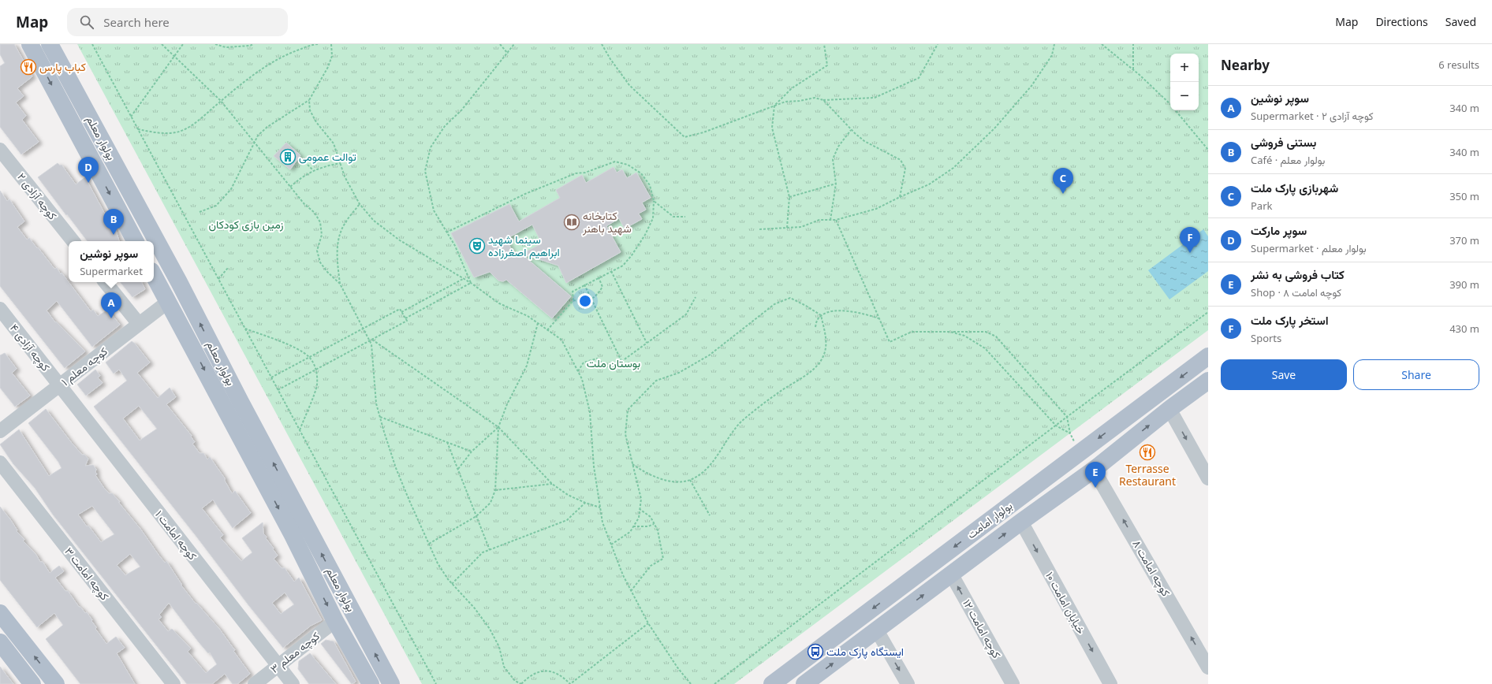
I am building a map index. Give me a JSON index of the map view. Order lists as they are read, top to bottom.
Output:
{
  "streets": {
    "main road": ["بولوار معلم", "بولوار امامت"],
    "street": [
      "کوچه آزادی ۲",
      "کوچه آزادی ۴",
      "کوچه معلم ۱",
      "کوچه امامت ۱",
      "کوچه امامت ۸",
      "کوچه امامت ۳",
      "خیابان امامت ۱۰",
      "کوچه امامت ۱۲",
      "کوچه معلم ۳"
    ]
  },
  "crossings": [
    ["بولوار معلم", "کوچه معلم ۱"],
    ["بولوار معلم", "کوچه معلم ۳"],
    ["کوچه آزادی ۴", "کوچه معلم ۱"],
    ["کوچه آزادی ۴", "کوچه امامت ۱"],
    ["کوچه معلم ۱", "کوچه امامت ۱"],
    ["بولوار امامت", "کوچه امامت ۸"],
    ["بولوار امامت", "خیابان امامت ۱۰"],
    ["بولوار امامت", "کوچه امامت ۱۲"],
    ["کوچه امامت ۱", "کوچه معلم ۳"]
  ],
  "one_way": ["کوچه امامت ۸", "خیابان امامت ۱۰"],
  "parks": ["زمین بازی کودکان", "بوستان ملت"],
  "places": {
    "restaurant": ["کباب پارس", "Terrasse Restaurant"],
    "building": ["توالت عمومی"],
    "library": ["کتابخانه شهید باهنر"],
    "theatre": ["سینما شهید ابراهیم اصغرزاده"],
    "bus stop": ["ایستگاه پارک ملت"]
  },
  "page": {
    "header": "Map",
    "search": "Search here",
    "nav": ["Map", "Directions", "Saved"],
    "heading": ["Nearby", "6 results"],
    "map_buttons": ["+", "−"],
    "list": [
      {
        "mark": "A",
        "name": "سوپر نوشین",
        "note": "Supermarket · کوچه آزادی ۲",
        "value": "340 m"
      },
      {
        "mark": "B",
        "name": "بستنی فروشی",
        "note": "Café · بولوار معلم",
        "value": "340 m"
      },
      {
        "mark": "C",
        "name": "شهربازی پارک ملت",
        "note": "Park",
        "value": "350 m"
      },
      {
        "mark": "D",
        "name": "سوپر مارکت",
        "note": "Supermarket · بولوار معلم",
        "value": "370 m"
      },
      {
        "mark": "E",
        "name": "کتاب فروشی به نشر",
        "note": "Shop · کوچه امامت ۸",
        "value": "390 m"
      },
      {
        "mark": "F",
        "name": "استخر پارک ملت",
        "note": "Sports",
        "value": "430 m"
      }
    ],
    "pins": [
      "D",
      "C",
      "B",
      "F",
      "A",
      "E"
    ],
    "popup": ["سوپر نوشین", "Supermarket"],
    "buttons": ["Save", "Share"]
  }
}
